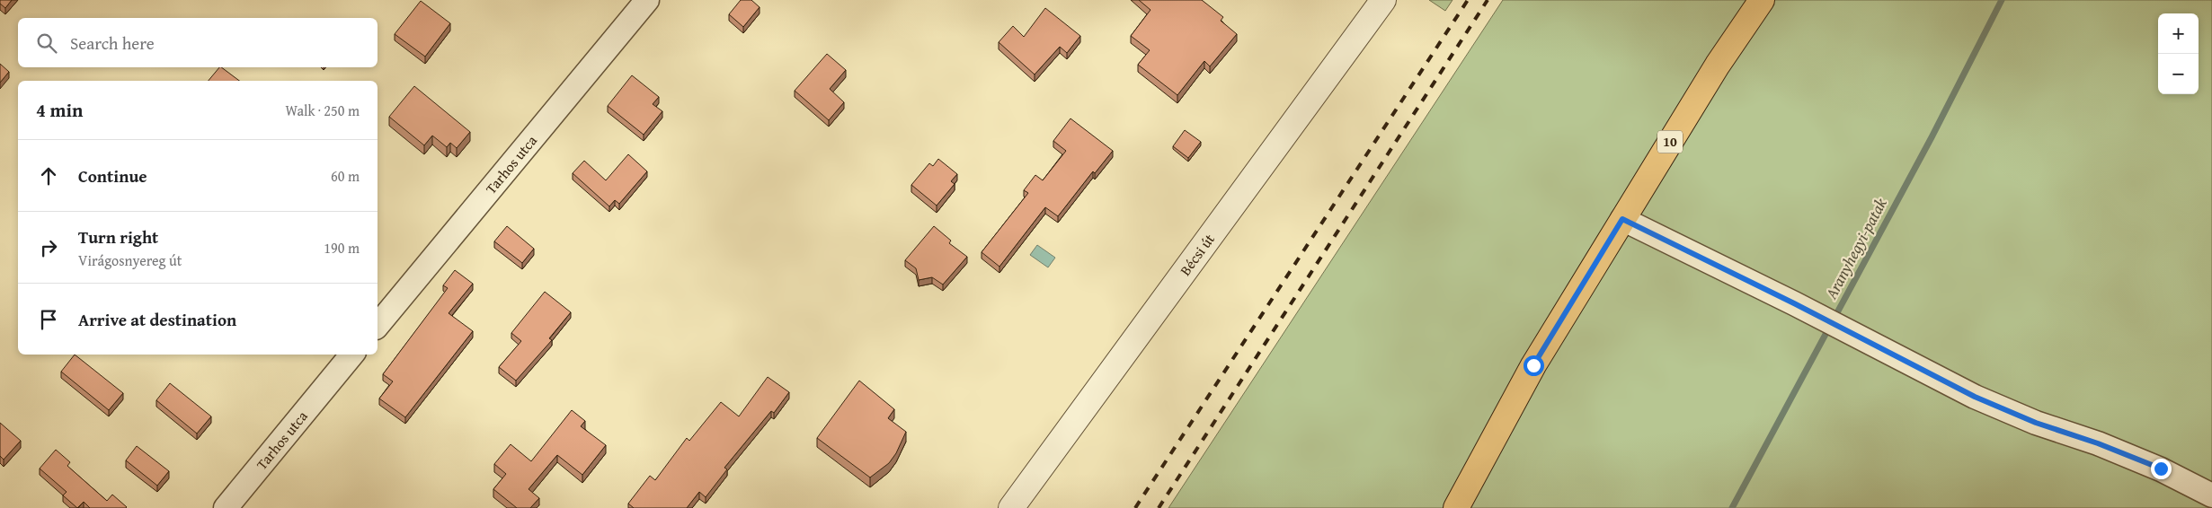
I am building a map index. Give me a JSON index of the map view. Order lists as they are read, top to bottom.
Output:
{
  "streets": {
    "main road": ["10"],
    "street": ["Tarhos utca", "Bécsi út"]
  },
  "water": ["Aranyhegyi-patak"],
  "page": {
    "map_buttons": ["+", "−"],
    "search": "Search here",
    "heading": ["4 min", "Walk · 250 m"],
    "list": [
      ["Continue", "60 m"],
      ["Turn right", "Virágosnyereg út", "190 m"],
      "Arrive at destination"
    ]
  }
}
